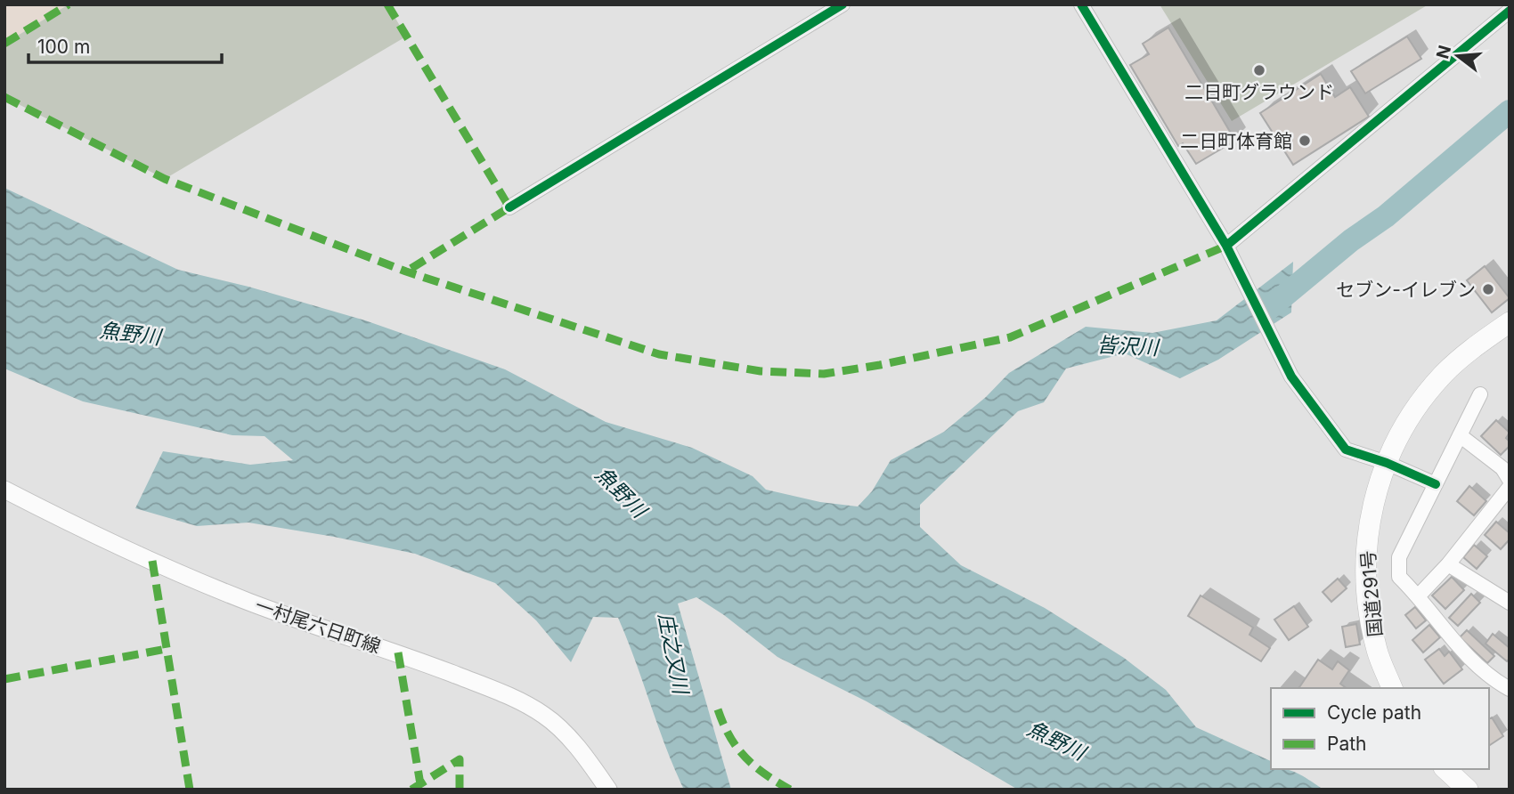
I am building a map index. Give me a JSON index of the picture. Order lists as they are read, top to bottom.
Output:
{
  "streets": {
    "highway": ["国道291号"],
    "main road": ["一村尾六日町線"]
  },
  "water": ["魚野川", "皆沢川", "庄之又川"],
  "places": ["二日町グラウンド", "二日町体育館", "セブン-イレブン"],
  "legend": ["Cycle path", "Path"],
  "scale_bar": "100 m",
  "north": "left"
}
